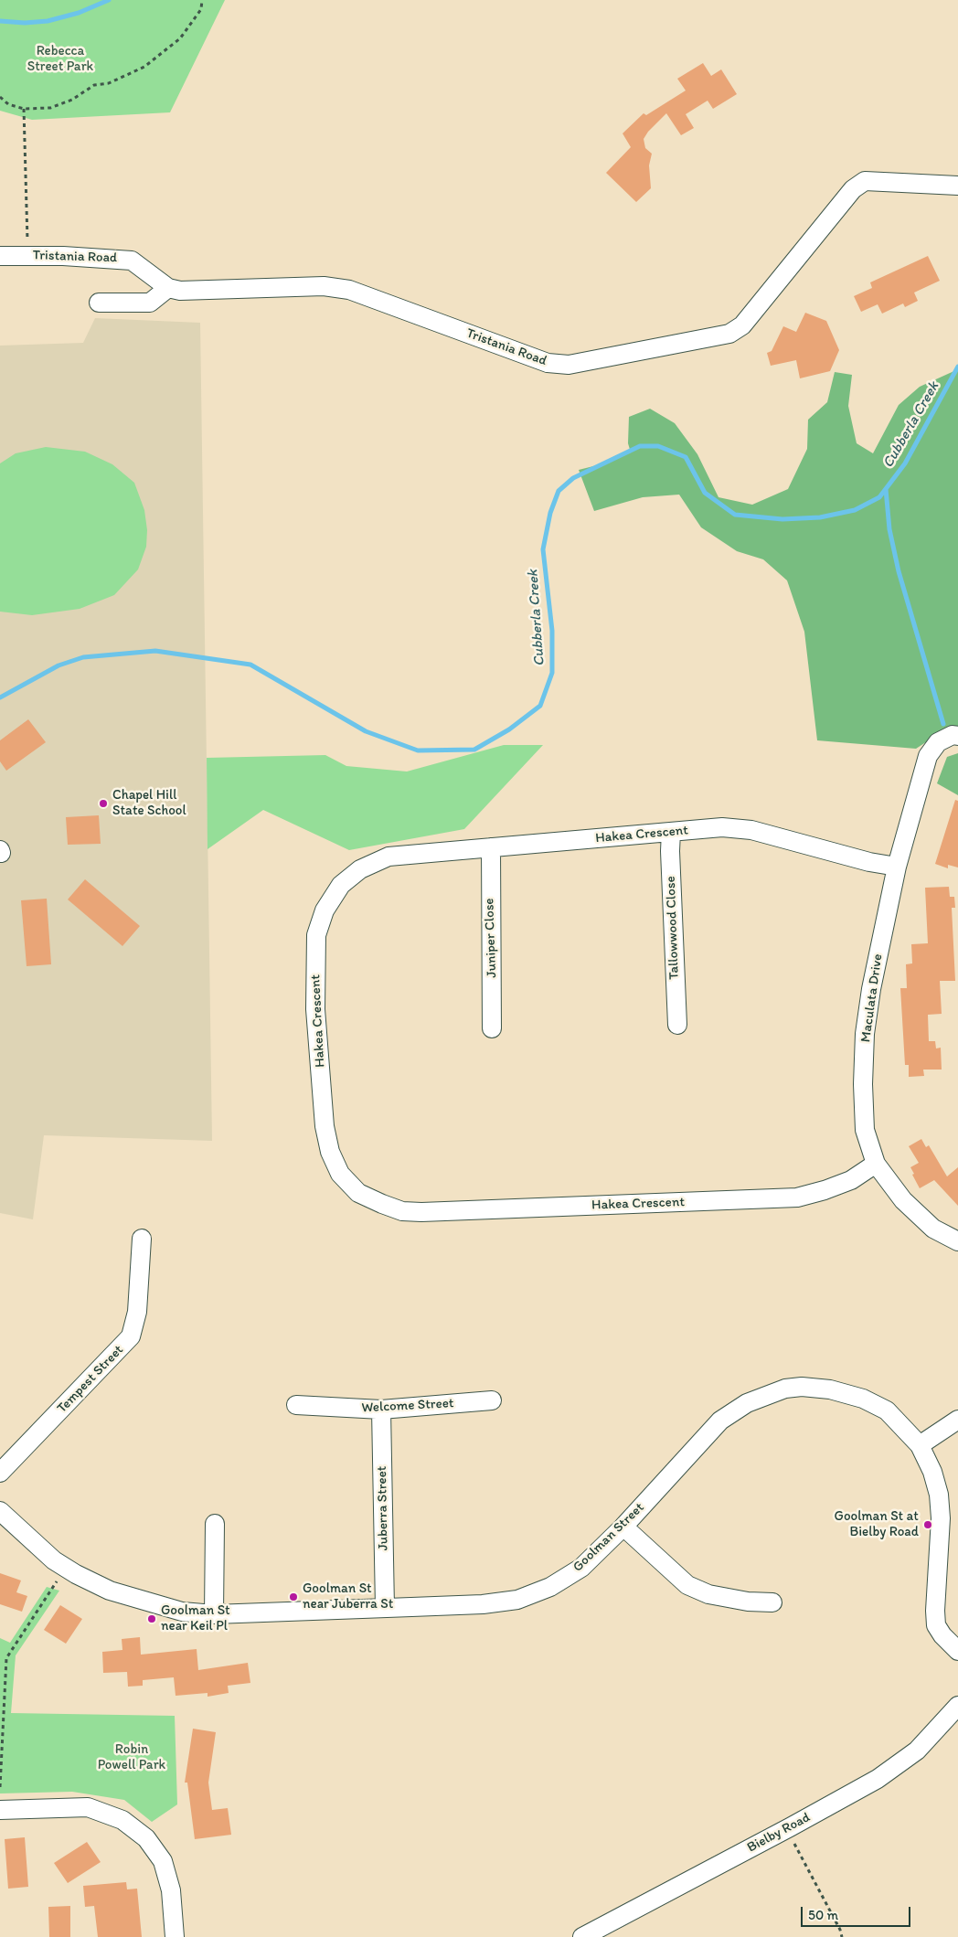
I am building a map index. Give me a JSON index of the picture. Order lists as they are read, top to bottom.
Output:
{
  "streets": {
    "street": [
      "Tristania Road",
      "Hakea Crescent",
      "Tallowwood Close",
      "Juniper Close",
      "Maculata Drive",
      "Tempest Street",
      "Welcome Street",
      "Juberra Street",
      "Goolman Street",
      "Bielby Road"
    ]
  },
  "crossings": [
    ["Hakea Crescent", "Tallowwood Close"],
    ["Hakea Crescent", "Juniper Close"],
    ["Hakea Crescent", "Maculata Drive"],
    ["Welcome Street", "Juberra Street"],
    ["Juberra Street", "Goolman Street"]
  ],
  "water": ["Cubberla Creek"],
  "parks": ["Rebecca Street Park", "Robin Powell Park"],
  "places": [
    "Chapel Hill State School",
    "Goolman St at Bielby Road",
    "Goolman St near Juberra St",
    "Goolman St near Keil Pl"
  ],
  "scale_bar": "50 m"
}
